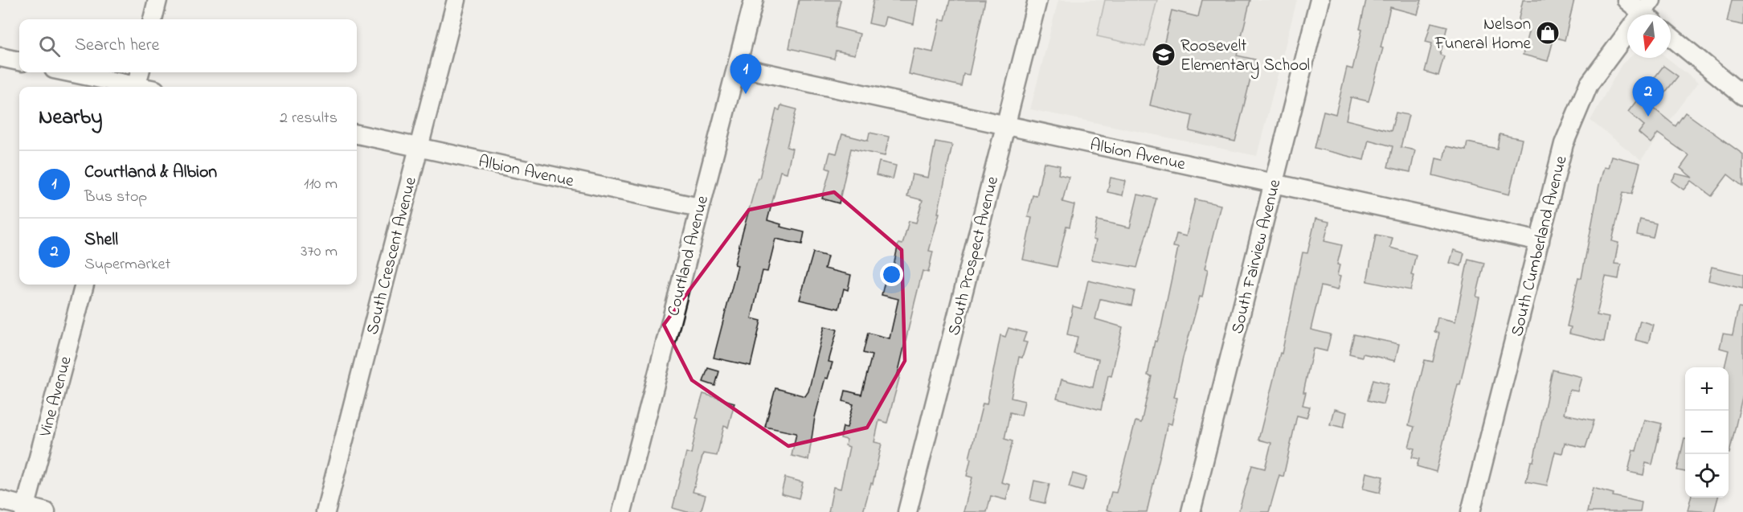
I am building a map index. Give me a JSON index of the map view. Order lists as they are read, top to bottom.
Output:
{
  "streets": {
    "street": [
      "Albion Avenue",
      "South Cumberland Avenue",
      "South Crescent Avenue",
      "Courtland Avenue",
      "South Prospect Avenue",
      "South Fairview Avenue",
      "Vine Avenue"
    ]
  },
  "crossings": [
    ["Albion Avenue", "South Cumberland Avenue"],
    ["Albion Avenue", "South Crescent Avenue"],
    ["Albion Avenue", "Courtland Avenue"],
    ["Albion Avenue", "South Prospect Avenue"],
    ["Albion Avenue", "South Fairview Avenue"]
  ],
  "places": {
    "shop": ["Nelson Funeral Home"],
    "school or university": ["Roosevelt Elementary School"]
  },
  "north": "bottom",
  "page": {
    "search": "Search here",
    "pins": ["1", "2"],
    "heading": ["Nearby", "2 results"],
    "list": [
      {
        "mark": "1",
        "name": "Courtland & Albion",
        "note": "Bus stop",
        "value": "110 m"
      },
      {
        "mark": "2",
        "name": "Shell",
        "note": "Supermarket",
        "value": "370 m"
      }
    ],
    "map_buttons": ["+", "−"]
  }
}
